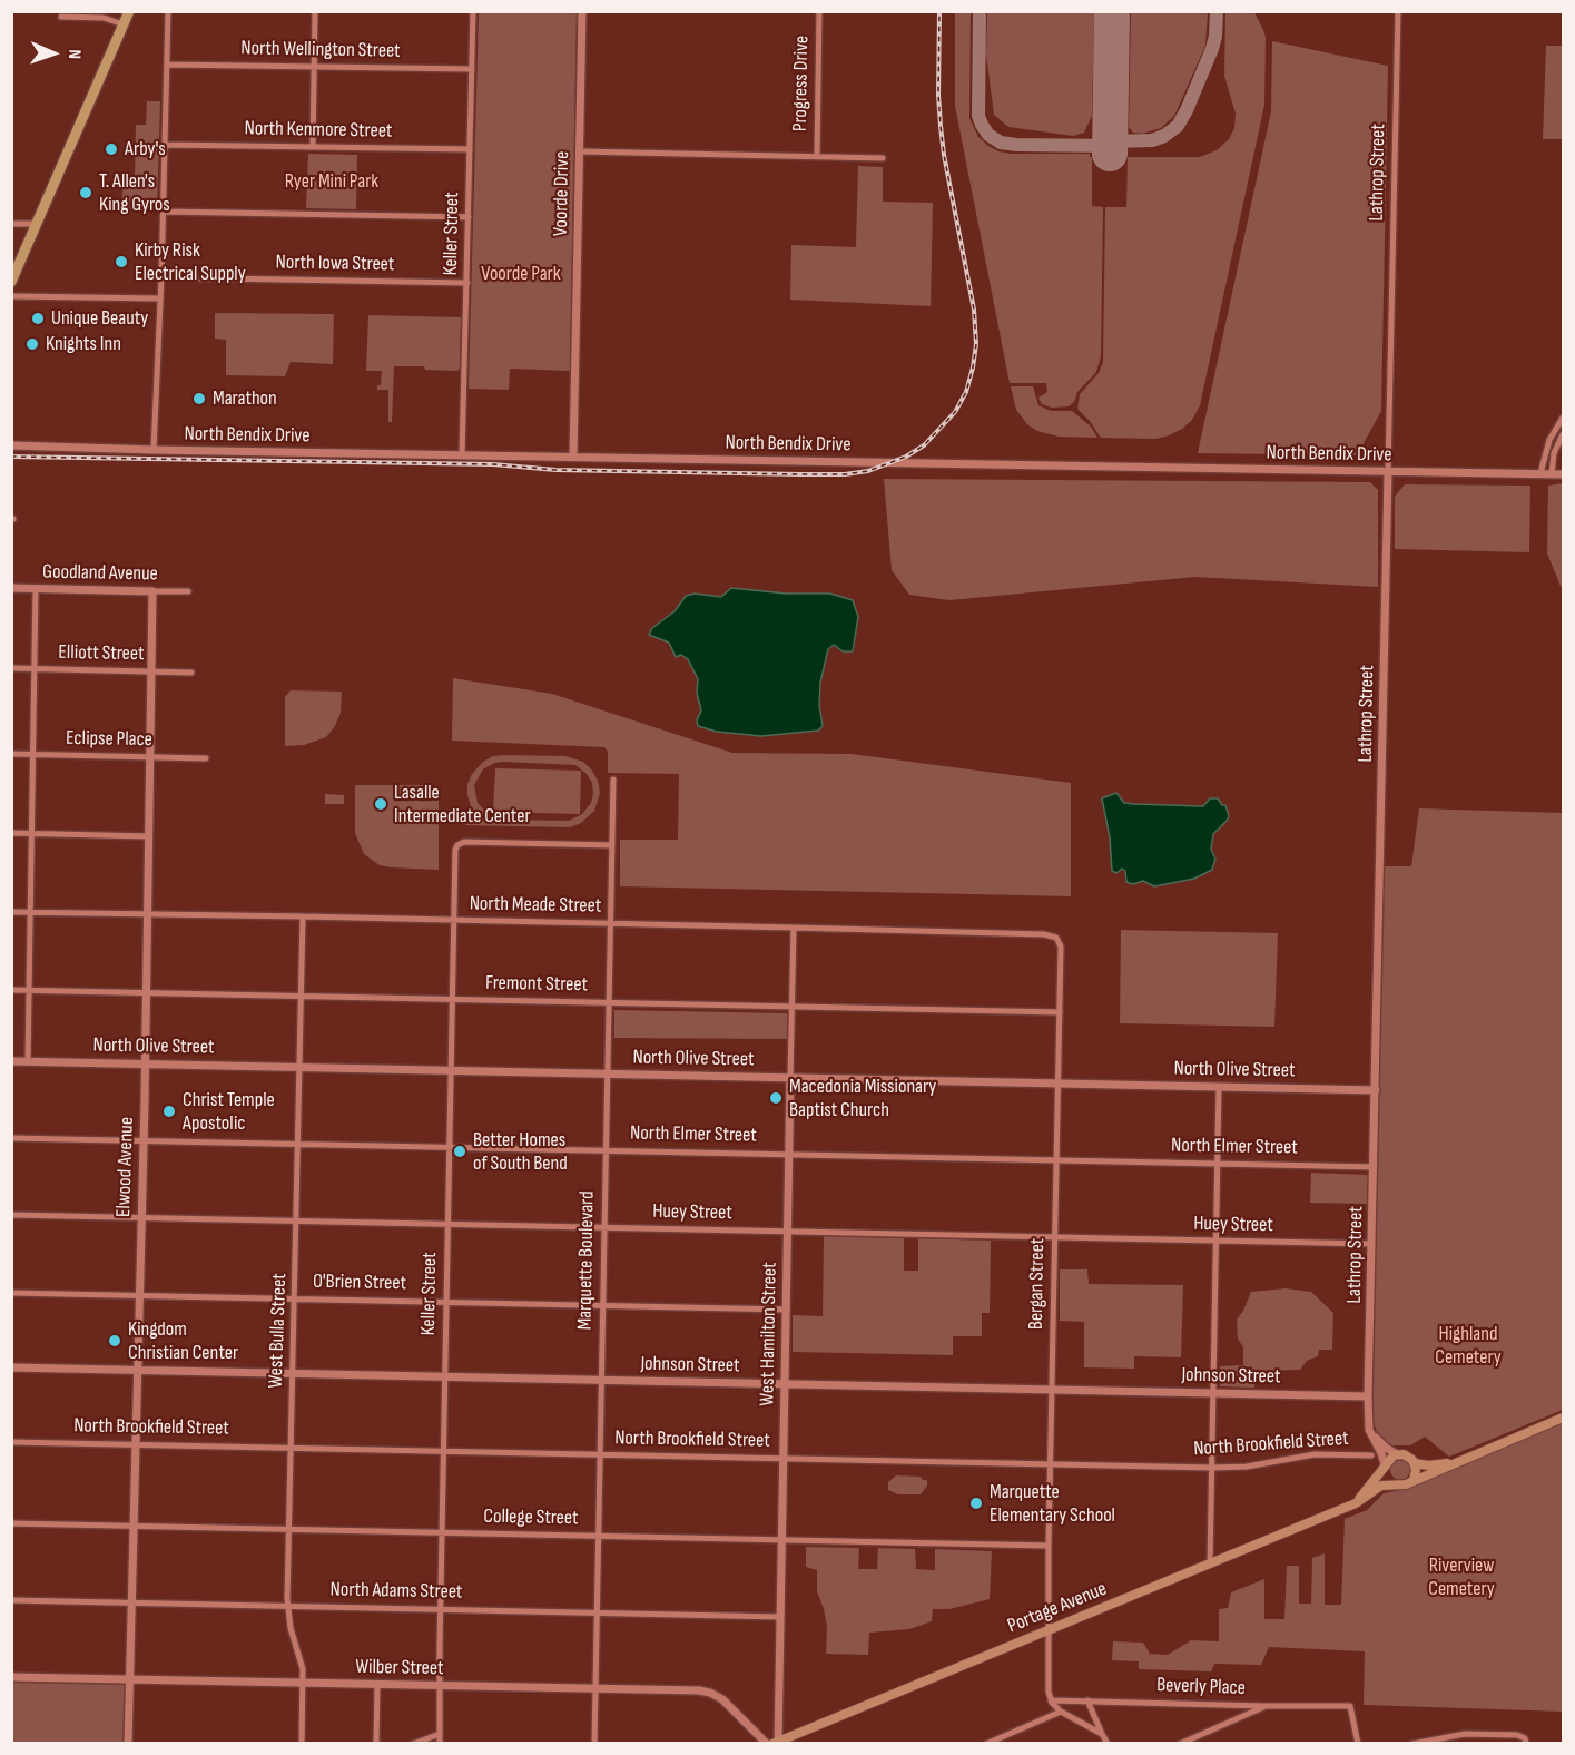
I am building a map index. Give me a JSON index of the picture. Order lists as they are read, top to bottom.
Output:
{
  "streets": {
    "main road": ["Portage Avenue"],
    "street": [
      "North Wellington Street",
      "Progress Drive",
      "North Kenmore Street",
      "Lathrop Street",
      "Voorde Drive",
      "Keller Street",
      "North Iowa Street",
      "North Bendix Drive",
      "Goodland Avenue",
      "Elliott Street",
      "Eclipse Place",
      "North Meade Street",
      "Fremont Street",
      "North Olive Street",
      "North Elmer Street",
      "Elwood Avenue",
      "Huey Street",
      "Marquette Boulevard",
      "O'Brien Street",
      "Bergan Street",
      "West Bulla Street",
      "West Hamilton Street",
      "Johnson Street",
      "North Brookfield Street",
      "College Street",
      "North Adams Street",
      "Wilber Street",
      "Beverly Place"
    ]
  },
  "crossings": [
    ["North Wellington Street", "Keller Street"],
    ["North Kenmore Street", "Keller Street"],
    ["Lathrop Street", "North Bendix Drive"],
    ["Lathrop Street", "North Olive Street"],
    ["Lathrop Street", "North Elmer Street"],
    ["Lathrop Street", "Huey Street"],
    ["Lathrop Street", "Johnson Street"],
    ["Lathrop Street", "Portage Avenue"],
    ["Voorde Drive", "North Bendix Drive"],
    ["Keller Street", "North Iowa Street"],
    ["Keller Street", "North Bendix Drive"],
    ["Keller Street", "North Meade Street"],
    ["Keller Street", "Fremont Street"],
    ["Keller Street", "North Olive Street"],
    ["Keller Street", "North Elmer Street"],
    ["Keller Street", "Huey Street"],
    ["Keller Street", "Marquette Boulevard"],
    ["Keller Street", "O'Brien Street"],
    ["Keller Street", "Johnson Street"],
    ["Keller Street", "North Brookfield Street"],
    ["Keller Street", "College Street"],
    ["Keller Street", "North Adams Street"],
    ["Keller Street", "Wilber Street"],
    ["Goodland Avenue", "Elwood Avenue"],
    ["Elliott Street", "Elwood Avenue"],
    ["Eclipse Place", "Elwood Avenue"],
    ["North Meade Street", "Elwood Avenue"],
    ["North Meade Street", "Marquette Boulevard"],
    ["North Meade Street", "Bergan Street"],
    ["North Meade Street", "West Bulla Street"],
    ["North Meade Street", "West Hamilton Street"],
    ["Fremont Street", "Elwood Avenue"],
    ["Fremont Street", "Marquette Boulevard"],
    ["Fremont Street", "Bergan Street"],
    ["Fremont Street", "West Bulla Street"],
    ["Fremont Street", "West Hamilton Street"],
    ["North Olive Street", "Elwood Avenue"],
    ["North Olive Street", "Marquette Boulevard"],
    ["North Olive Street", "Bergan Street"],
    ["North Olive Street", "West Bulla Street"],
    ["North Olive Street", "West Hamilton Street"],
    ["North Elmer Street", "Elwood Avenue"],
    ["North Elmer Street", "Marquette Boulevard"],
    ["North Elmer Street", "Bergan Street"],
    ["North Elmer Street", "West Bulla Street"],
    ["North Elmer Street", "West Hamilton Street"],
    ["Elwood Avenue", "Huey Street"],
    ["Elwood Avenue", "O'Brien Street"],
    ["Elwood Avenue", "Johnson Street"],
    ["Elwood Avenue", "North Brookfield Street"],
    ["Elwood Avenue", "College Street"],
    ["Elwood Avenue", "North Adams Street"],
    ["Elwood Avenue", "Wilber Street"],
    ["Huey Street", "Marquette Boulevard"],
    ["Huey Street", "Bergan Street"],
    ["Huey Street", "West Bulla Street"],
    ["Huey Street", "West Hamilton Street"],
    ["Marquette Boulevard", "O'Brien Street"],
    ["Marquette Boulevard", "Johnson Street"],
    ["Marquette Boulevard", "North Brookfield Street"],
    ["Marquette Boulevard", "College Street"],
    ["Marquette Boulevard", "North Adams Street"],
    ["Marquette Boulevard", "Wilber Street"],
    ["O'Brien Street", "West Bulla Street"],
    ["O'Brien Street", "West Hamilton Street"],
    ["Bergan Street", "Johnson Street"],
    ["Bergan Street", "North Brookfield Street"],
    ["Bergan Street", "College Street"],
    ["Bergan Street", "Portage Avenue"],
    ["Bergan Street", "Beverly Place"],
    ["West Bulla Street", "Johnson Street"],
    ["West Bulla Street", "North Brookfield Street"],
    ["West Bulla Street", "College Street"],
    ["West Bulla Street", "North Adams Street"],
    ["West Bulla Street", "Wilber Street"],
    ["West Hamilton Street", "Johnson Street"],
    ["West Hamilton Street", "North Brookfield Street"],
    ["West Hamilton Street", "College Street"],
    ["West Hamilton Street", "North Adams Street"],
    ["West Hamilton Street", "Portage Avenue"]
  ],
  "parks": [
    "Ryer Mini Park",
    "Voorde Park",
    "Highland Cemetery",
    "Riverview Cemetery"
  ],
  "places": [
    "Arby's",
    "T. Allen's King Gyros",
    "Kirby Risk Electrical Supply",
    "Unique Beauty",
    "Knights Inn",
    "Marathon",
    "Lasalle Intermediate Center",
    "Macedonia Missionary Baptist Church",
    "Christ Temple Apostolic",
    "Better Homes of South Bend",
    "Kingdom Christian Center",
    "Marquette Elementary School"
  ],
  "north": "right"
}
